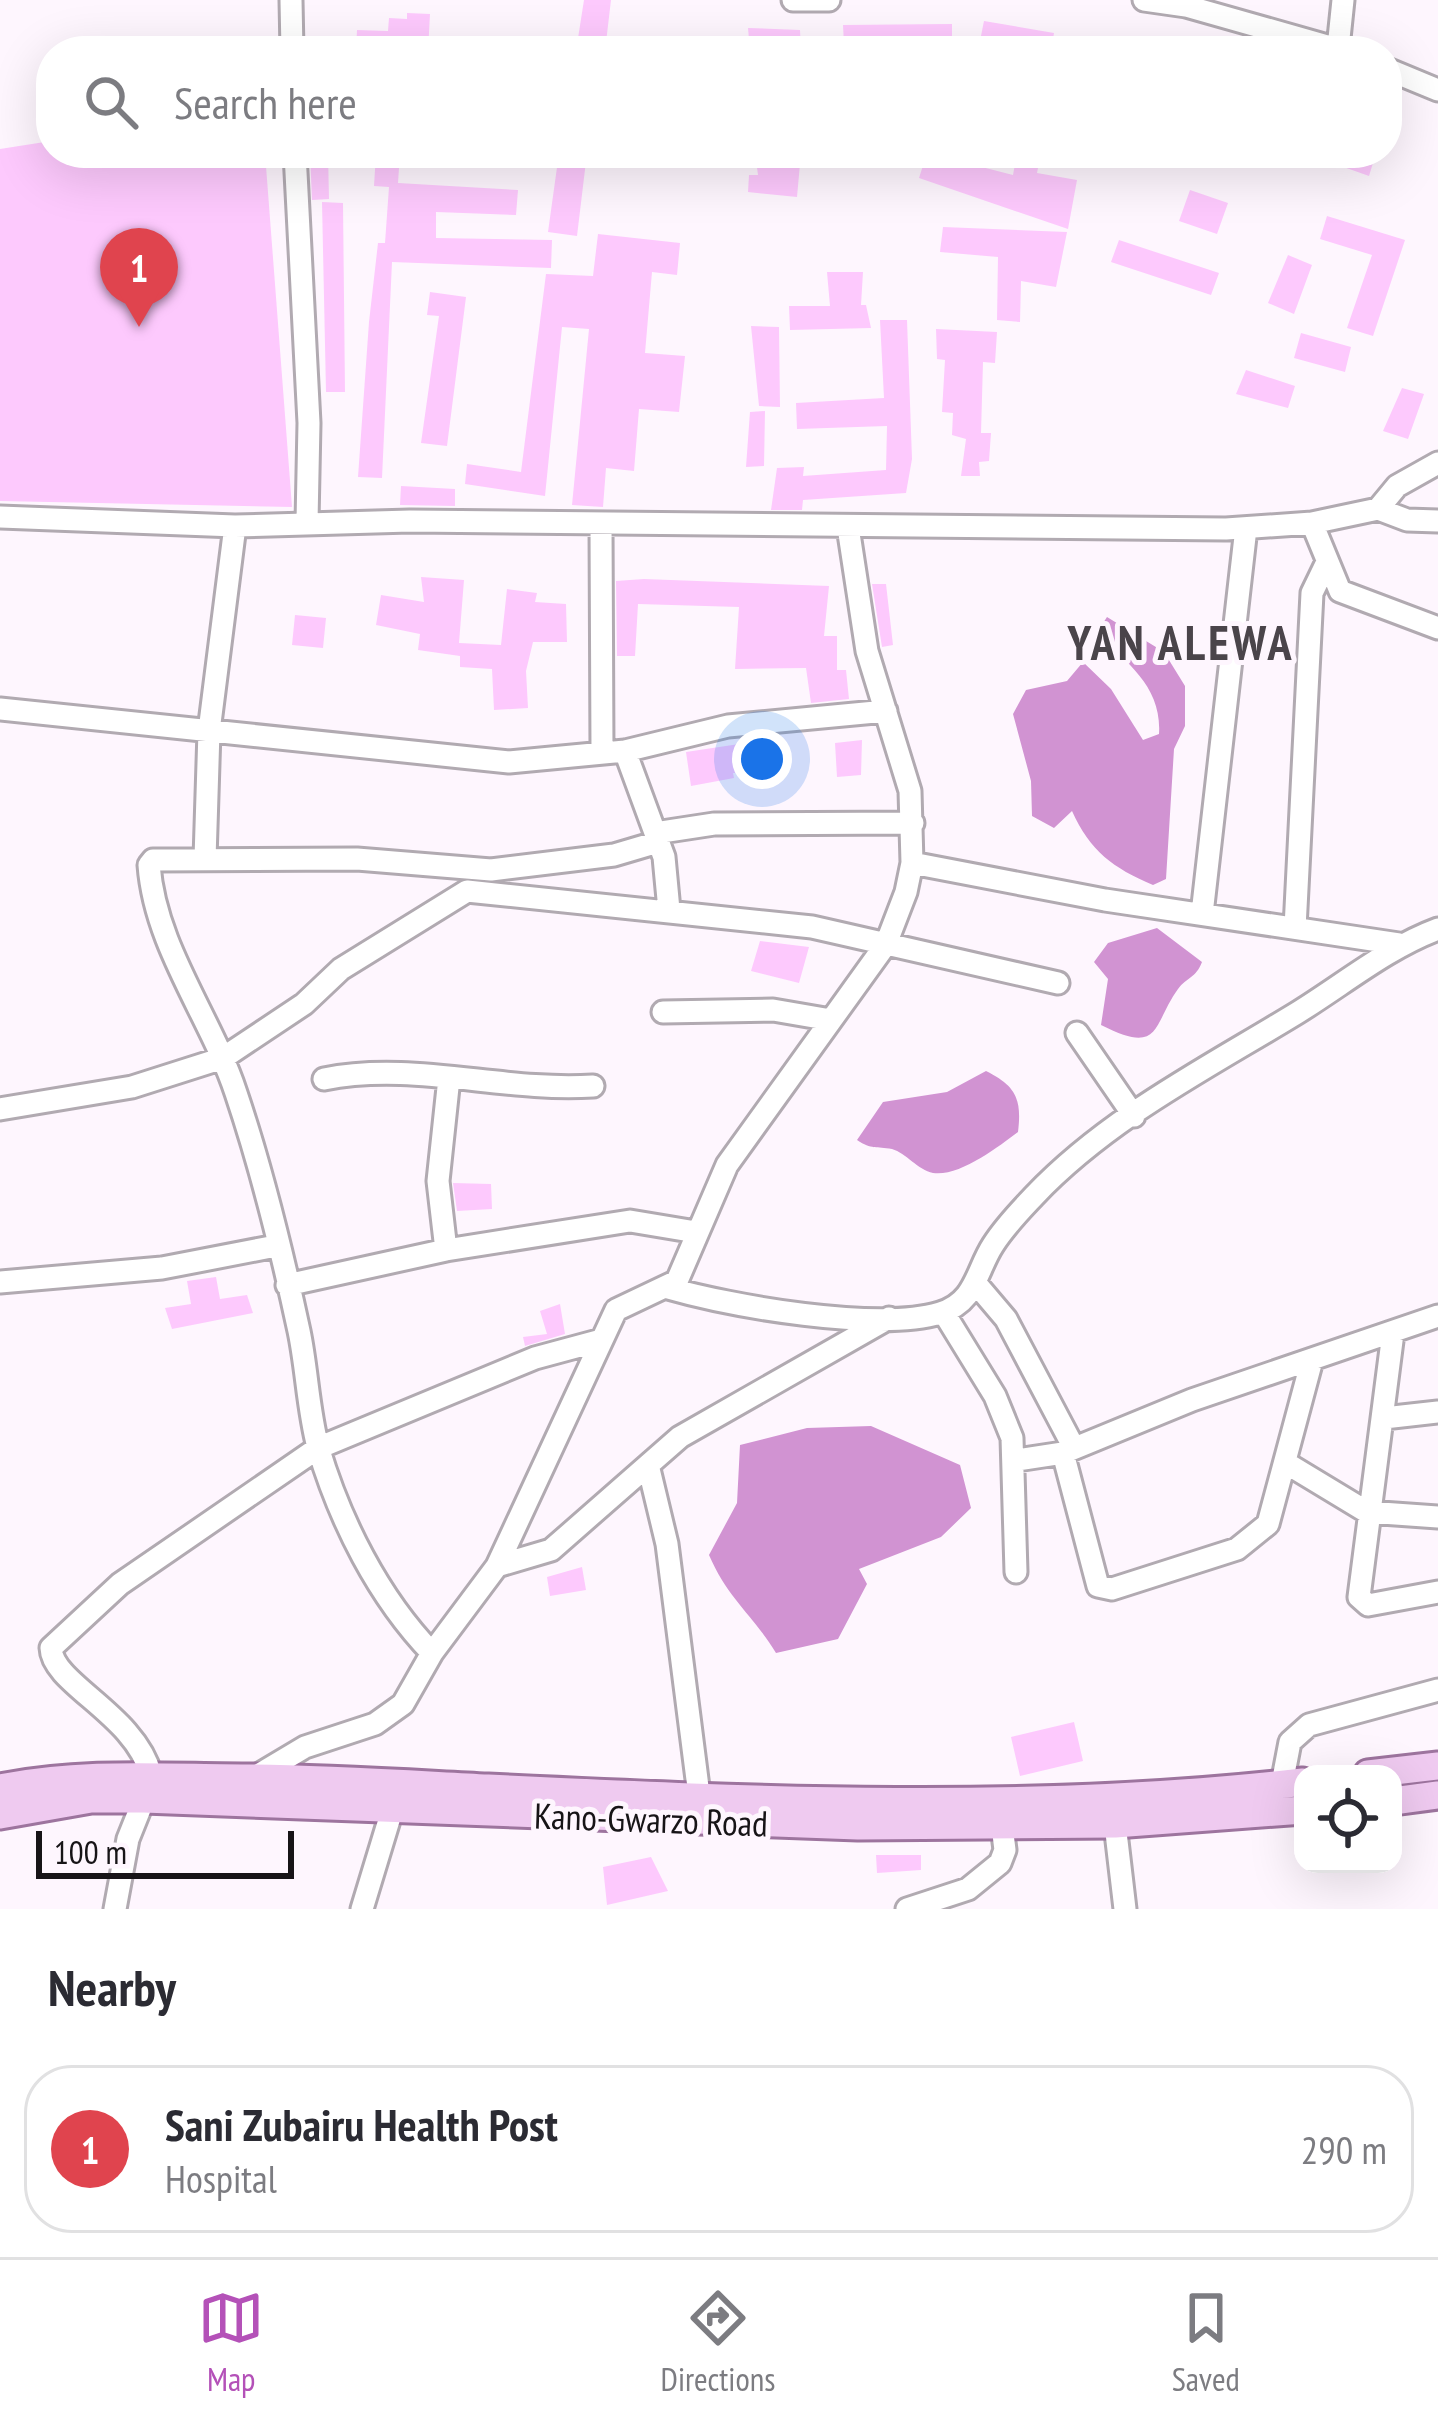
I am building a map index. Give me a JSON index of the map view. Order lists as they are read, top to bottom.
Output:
{
  "streets": {
    "main road": ["Kano-Gwarzo Road"]
  },
  "districts": ["YAN ALEWA"],
  "scale_bar": "100 m",
  "page": {
    "search": "Search here",
    "pins": "1",
    "scale": "100 m",
    "heading": "Nearby",
    "list": [
      {
        "mark": "1",
        "name": "Sani Zubairu Health Post",
        "note": "Hospital",
        "value": "290 m"
      }
    ],
    "nav": ["Map", "Directions", "Saved"]
  }
}
